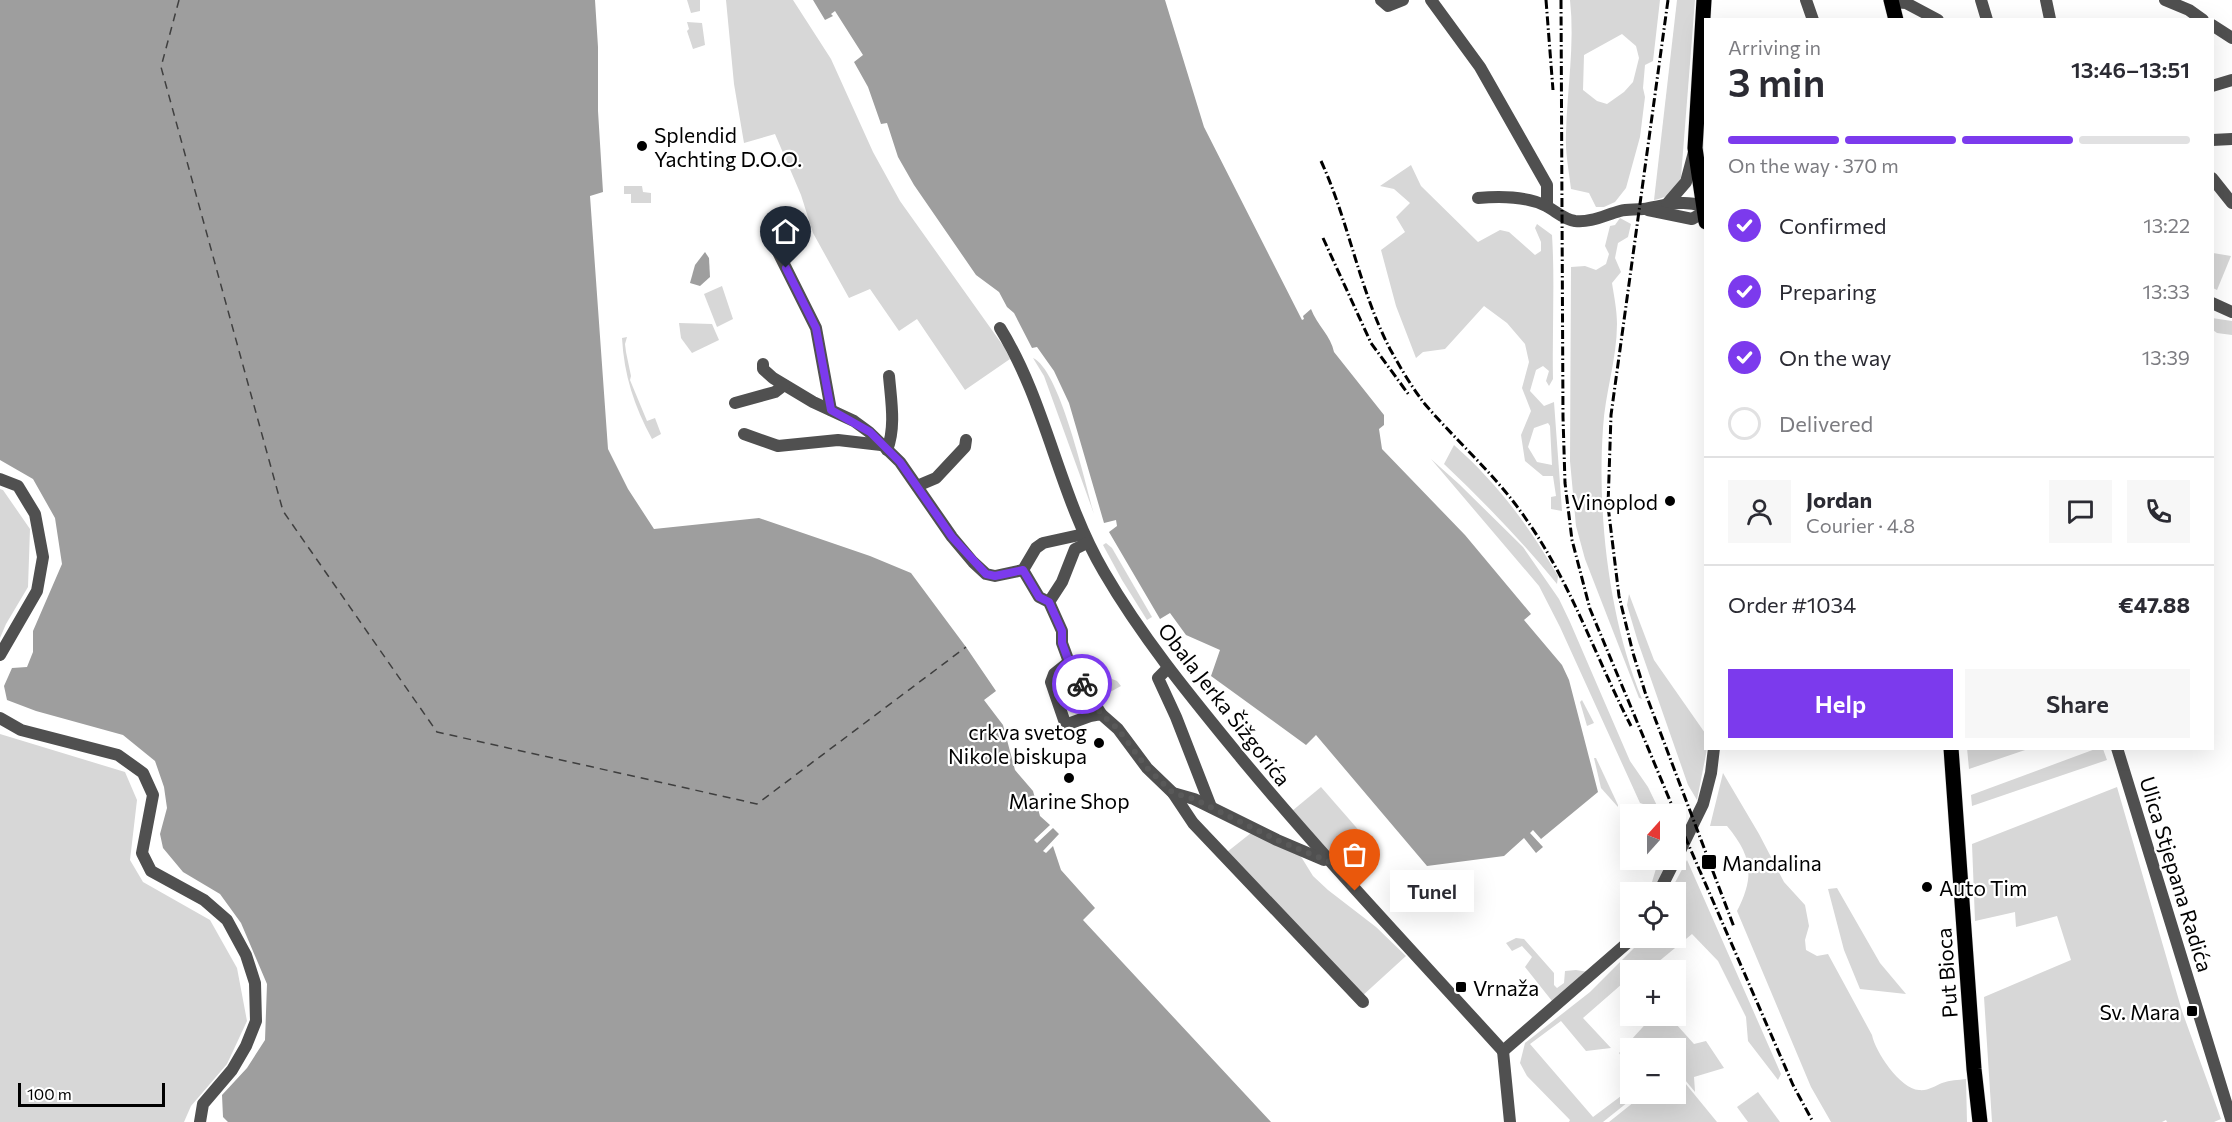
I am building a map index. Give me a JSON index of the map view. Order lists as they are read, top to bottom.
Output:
{
  "streets": {
    "main road": ["Put Bioca"],
    "street": ["Obala Jerka Šižgorića", "Ulica Stjepana Radića"]
  },
  "places": {
    "other": [
      "Splendid Yachting D.O.O.",
      "Vinoplod",
      "crkva svetog Nikole biskupa",
      "Marine Shop",
      "Auto Tim",
      "Tunel"
    ],
    "transit": ["Mandalina", "Vrnaža", "Sv. Mara"]
  },
  "scale_bar": "100 m",
  "north": "top",
  "page": {
    "heading": ["3 min", "Arriving in", "13:46–13:51"],
    "panel": [
      "Jordan",
      "Courier · 4.8",
      "Order #1034",
      "€47.88"
    ],
    "bar": "On the way · 370 m",
    "list": [
      ["Confirmed", "13:22"],
      ["Preparing", "13:33"],
      ["On the way", "13:39"],
      "Delivered"
    ],
    "buttons": ["Help", "Share"],
    "map_buttons": ["+", "−"],
    "bubble": "Tunel",
    "scale": "100 m"
  }
}
